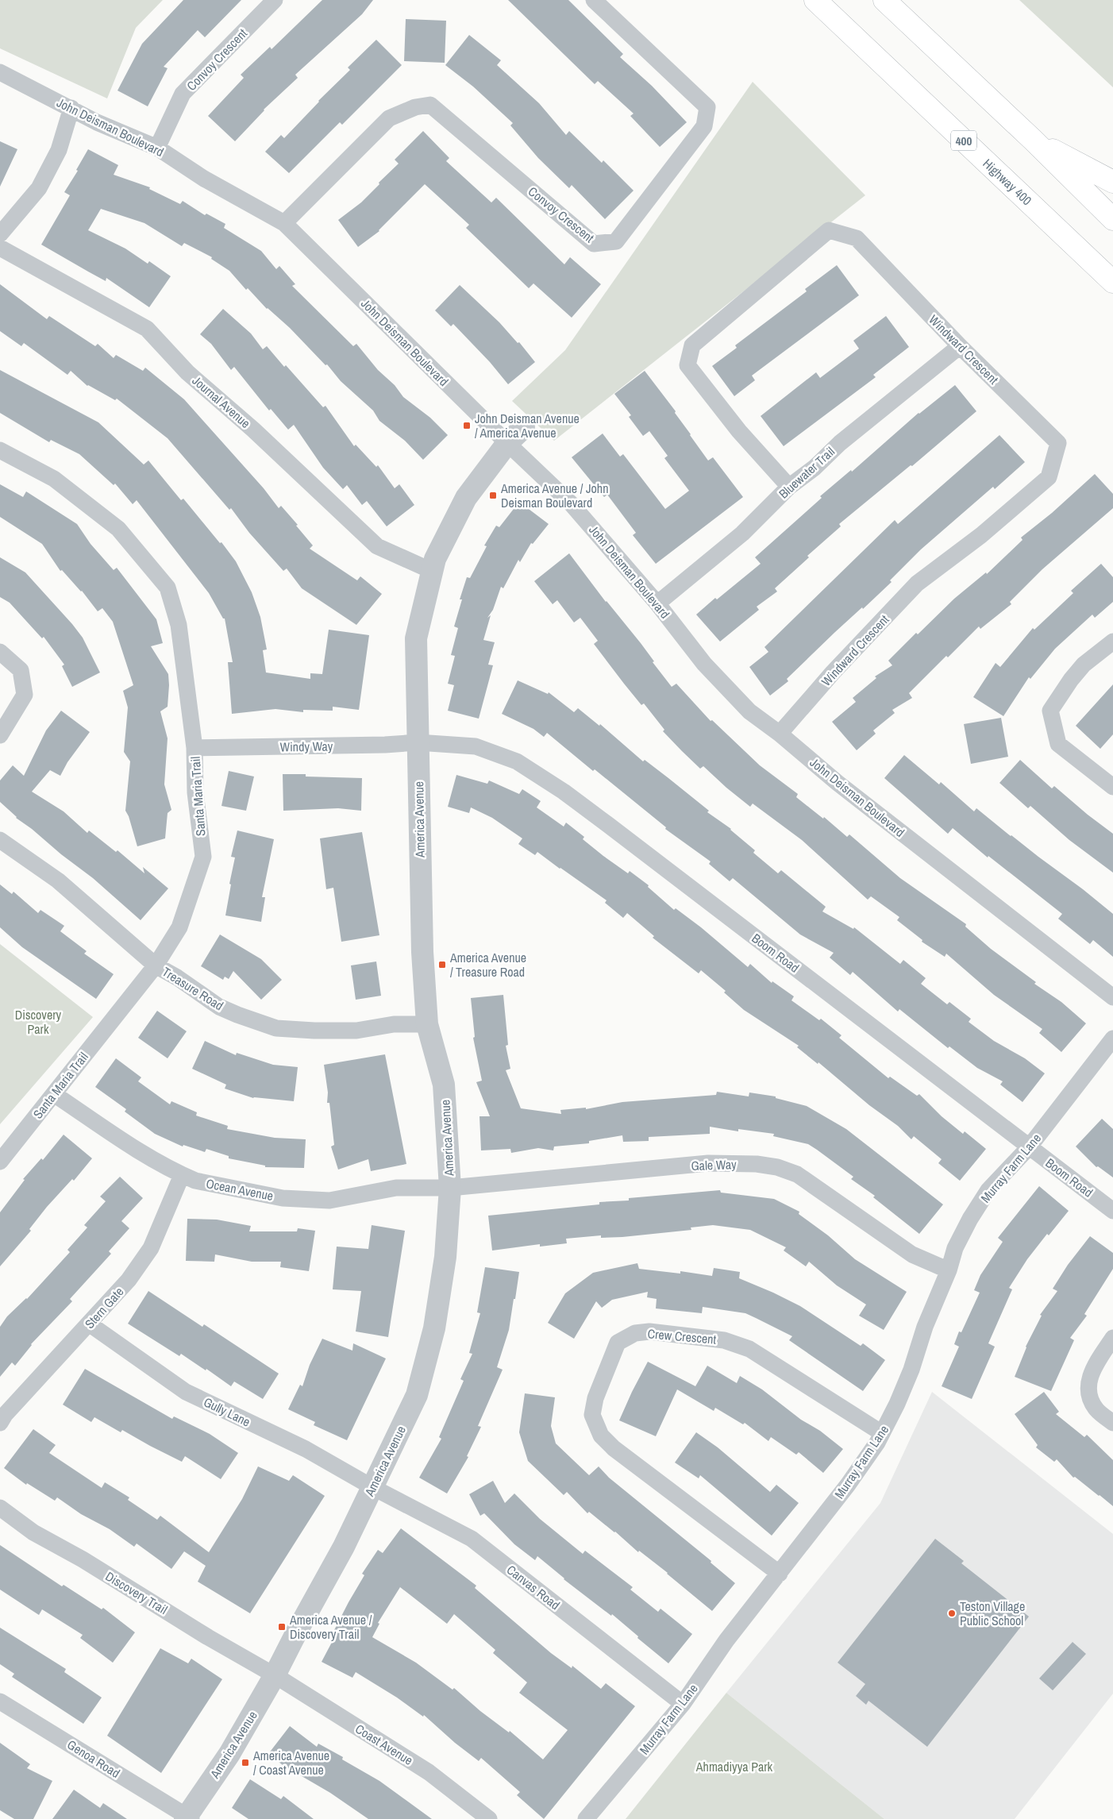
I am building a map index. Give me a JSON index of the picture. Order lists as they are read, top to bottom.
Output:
{
  "streets": {
    "highway": ["400", "Highway 400"],
    "street": [
      "Convoy Crescent",
      "John Deisman Boulevard",
      "Windward Crescent",
      "Journal Avenue",
      "Bluewater Trail",
      "Windy Way",
      "Santa Maria Trail",
      "America Avenue",
      "Boom Road",
      "Treasure Road",
      "Gale Way",
      "Murray Farm Lane",
      "Ocean Avenue",
      "Stern Gate",
      "Crew Crescent",
      "Gully Lane",
      "Canvas Road",
      "Discovery Trail",
      "Coast Avenue",
      "Genoa Road"
    ]
  },
  "crossings": [
    ["Convoy Crescent", "John Deisman Boulevard"],
    ["John Deisman Boulevard", "Windward Crescent"],
    ["John Deisman Boulevard", "Bluewater Trail"],
    ["John Deisman Boulevard", "America Avenue"],
    ["Windward Crescent", "Bluewater Trail"],
    ["Journal Avenue", "America Avenue"],
    ["Windy Way", "Santa Maria Trail"],
    ["Windy Way", "America Avenue"],
    ["Windy Way", "Boom Road"],
    ["Santa Maria Trail", "Treasure Road"],
    ["Santa Maria Trail", "Ocean Avenue"],
    ["America Avenue", "Boom Road"],
    ["America Avenue", "Treasure Road"],
    ["America Avenue", "Gale Way"],
    ["America Avenue", "Ocean Avenue"],
    ["America Avenue", "Gully Lane"],
    ["America Avenue", "Canvas Road"],
    ["America Avenue", "Discovery Trail"],
    ["America Avenue", "Coast Avenue"],
    ["America Avenue", "Genoa Road"],
    ["Boom Road", "Murray Farm Lane"],
    ["Gale Way", "Murray Farm Lane"],
    ["Gale Way", "Ocean Avenue"],
    ["Murray Farm Lane", "Crew Crescent"],
    ["Murray Farm Lane", "Canvas Road"],
    ["Ocean Avenue", "Stern Gate"],
    ["Stern Gate", "Gully Lane"],
    ["Gully Lane", "Canvas Road"],
    ["Discovery Trail", "Coast Avenue"]
  ],
  "parks": ["Discovery Park", "Ahmadiyya Park"],
  "places": {
    "transit": [
      "John Deisman Avenue / America Avenue",
      "America Avenue / John Deisman Boulevard",
      "America Avenue / Treasure Road",
      "America Avenue / Discovery Trail",
      "America Avenue / Coast Avenue"
    ],
    "other": ["Teston Village Public School"]
  }
}
